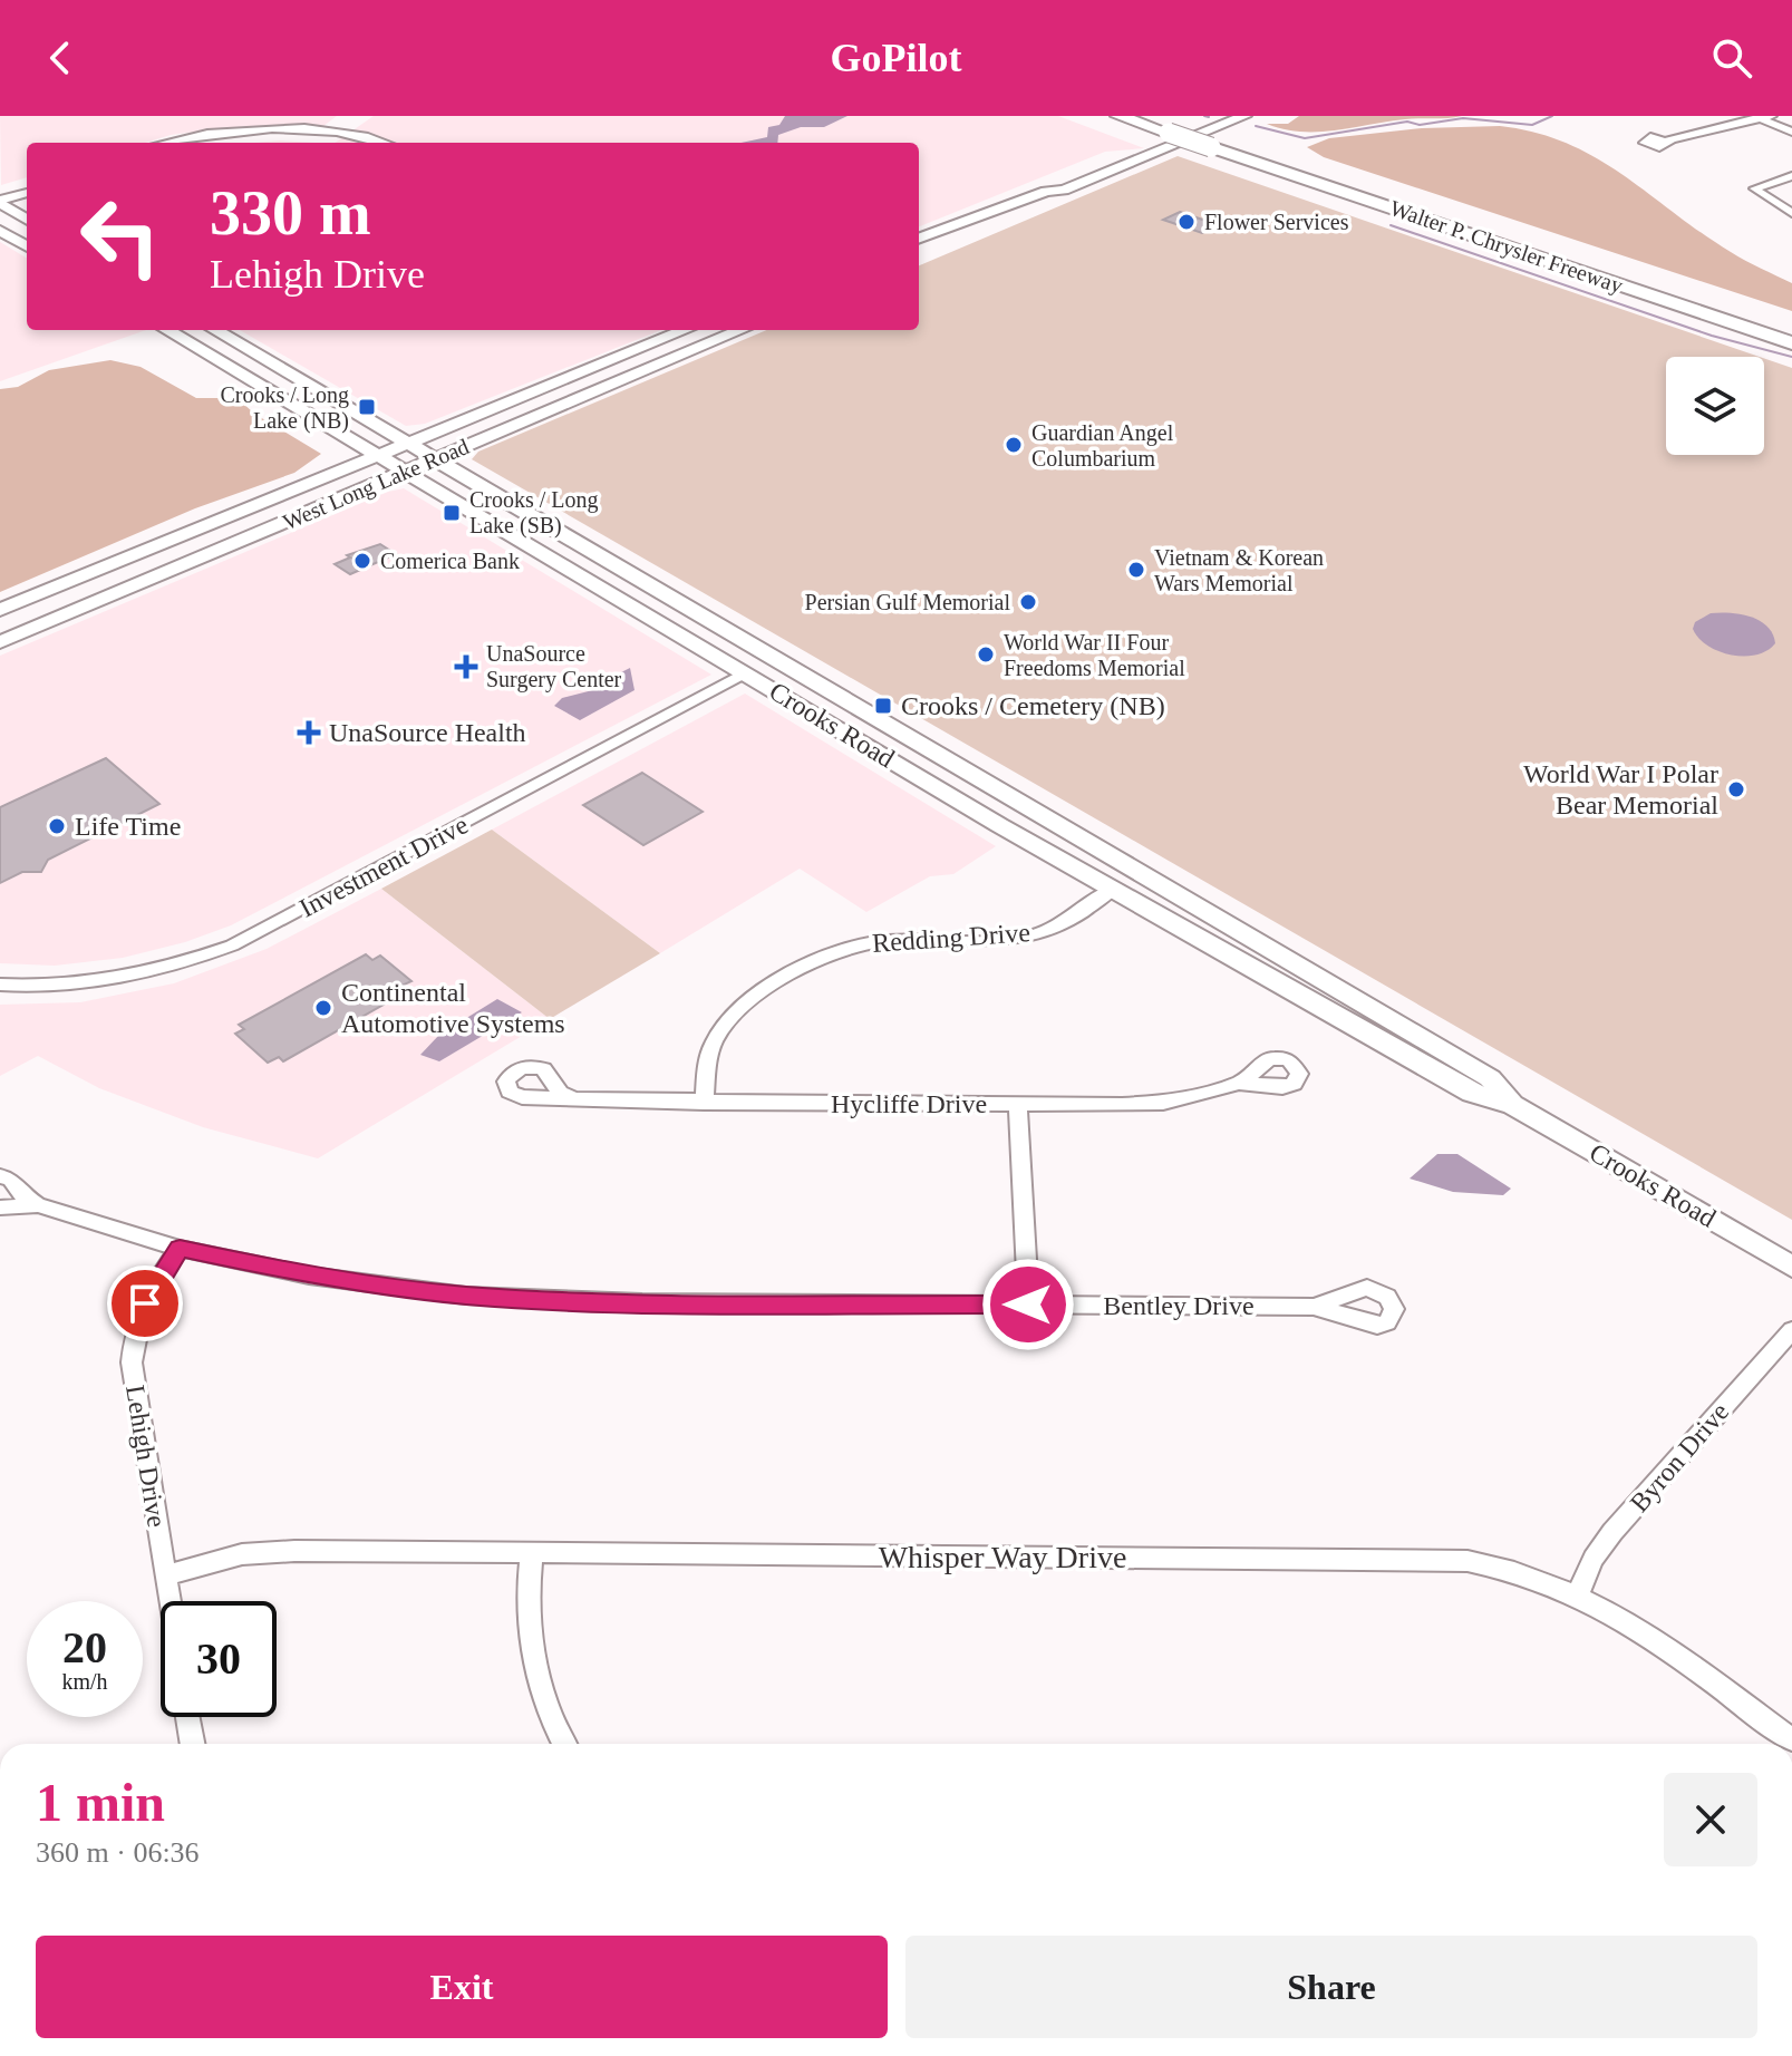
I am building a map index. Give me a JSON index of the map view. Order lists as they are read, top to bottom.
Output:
{
  "streets": {
    "highway": ["Walter P. Chrysler Freeway"],
    "main road": ["West Long Lake Road", "Crooks Road"],
    "street": [
      "Investment Drive",
      "Redding Drive",
      "Hycliffe Drive",
      "Bentley Drive",
      "Lehigh Drive",
      "Byron Drive",
      "Whisper Way Drive"
    ]
  },
  "crossings": [
    ["West Long Lake Road", "Crooks Road"],
    ["Crooks Road", "Investment Drive"],
    ["Crooks Road", "Redding Drive"],
    ["Redding Drive", "Hycliffe Drive"],
    ["Bentley Drive", "Lehigh Drive"],
    ["Lehigh Drive", "Whisper Way Drive"],
    ["Byron Drive", "Whisper Way Drive"]
  ],
  "places": {
    "other": [
      "Flower Services",
      "Guardian Angel Columbarium",
      "Comerica Bank",
      "Vietnam & Korean Wars Memorial",
      "Persian Gulf Memorial",
      "World War II Four Freedoms Memorial",
      "World War I Polar Bear Memorial",
      "Life Time",
      "Continental Automotive Systems"
    ],
    "transit": ["Crooks / Long Lake (NB)", "Crooks / Long Lake (SB)", "Crooks / Cemetery (NB)"],
    "health": ["UnaSource Surgery Center", "UnaSource Health"]
  },
  "page": {
    "header": "GoPilot",
    "turn": ["330 m", "Lehigh Drive"],
    "speed": "20 km/h",
    "limit": "30",
    "heading": ["1 min", "360 m · 06:36"],
    "buttons": ["Exit", "Share"]
  }
}
